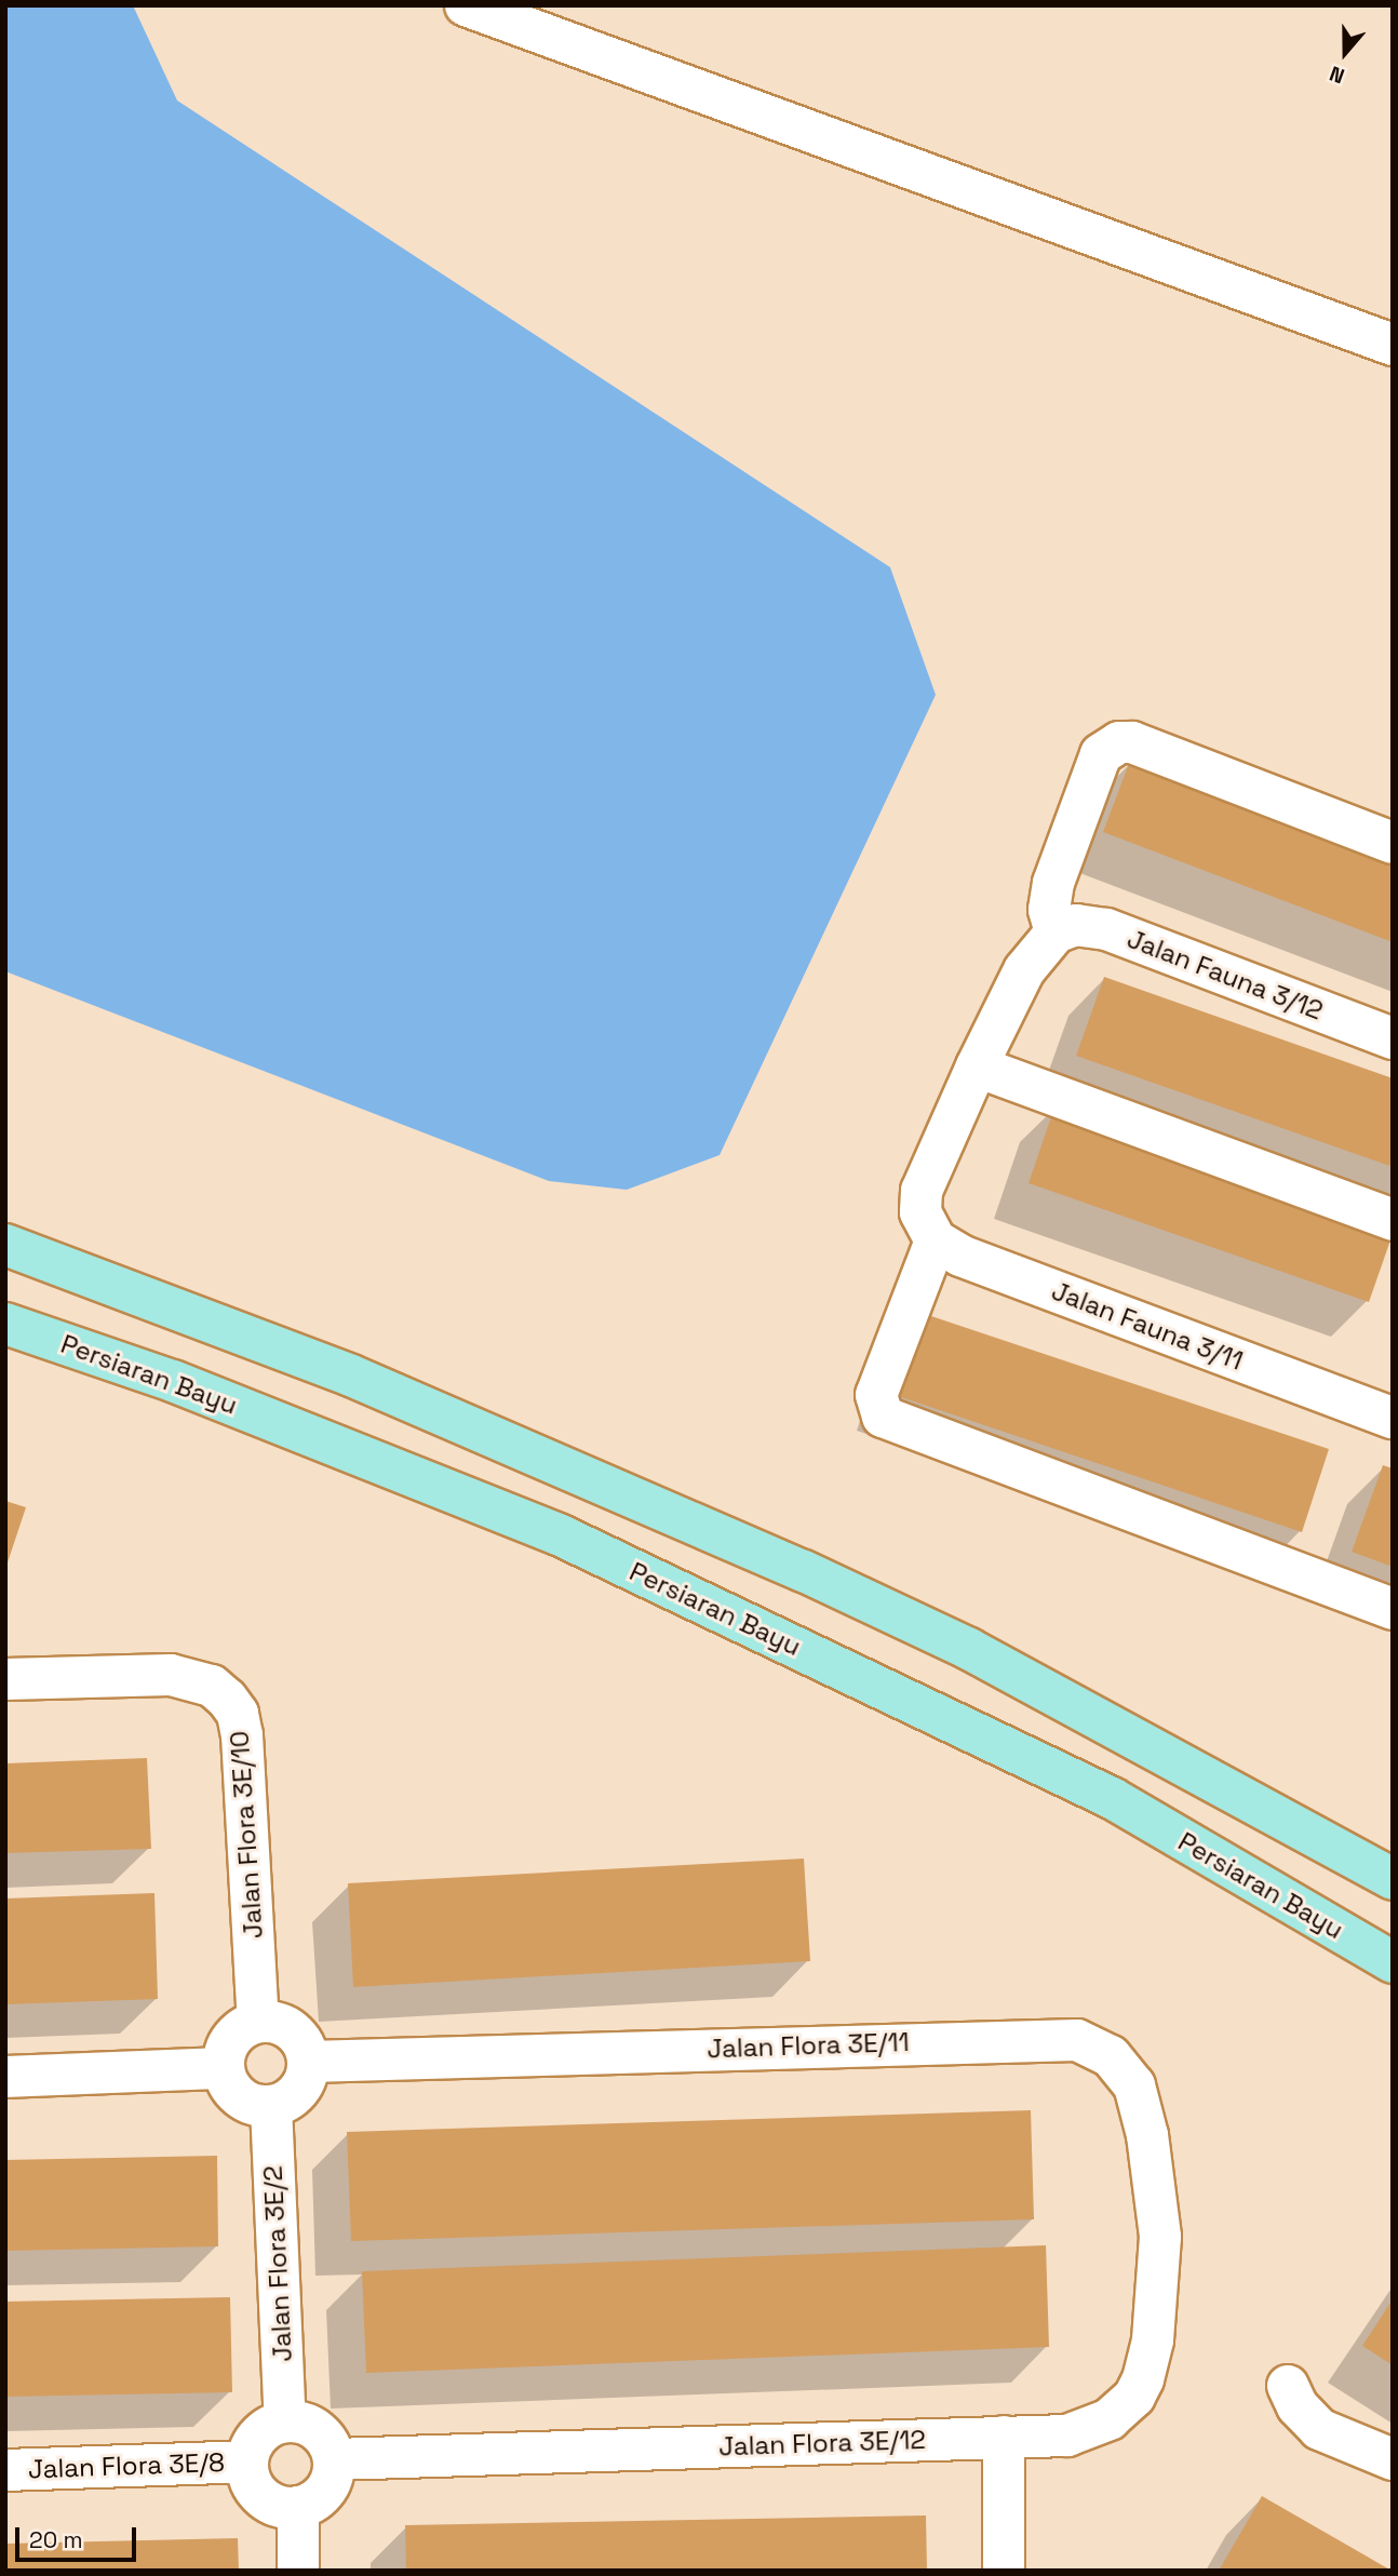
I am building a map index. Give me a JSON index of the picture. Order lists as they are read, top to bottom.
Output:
{
  "streets": {
    "main road": ["Persiaran Bayu"],
    "street": [
      "Jalan Fauna 3/12",
      "Jalan Fauna 3/11",
      "Jalan Flora 3E/10",
      "Jalan Flora 3E/11",
      "Jalan Flora 3E/2",
      "Jalan Flora 3E/12",
      "Jalan Flora 3E/8"
    ]
  },
  "crossings": [
    ["Jalan Flora 3E/10", "Jalan Flora 3E/11"],
    ["Jalan Flora 3E/10", "Jalan Flora 3E/2"],
    ["Jalan Flora 3E/11", "Jalan Flora 3E/2"],
    ["Jalan Flora 3E/11", "Jalan Flora 3E/12"],
    ["Jalan Flora 3E/2", "Jalan Flora 3E/12"],
    ["Jalan Flora 3E/2", "Jalan Flora 3E/8"],
    ["Jalan Flora 3E/12", "Jalan Flora 3E/8"]
  ],
  "scale_bar": "20 m",
  "north": "bottom"
}
